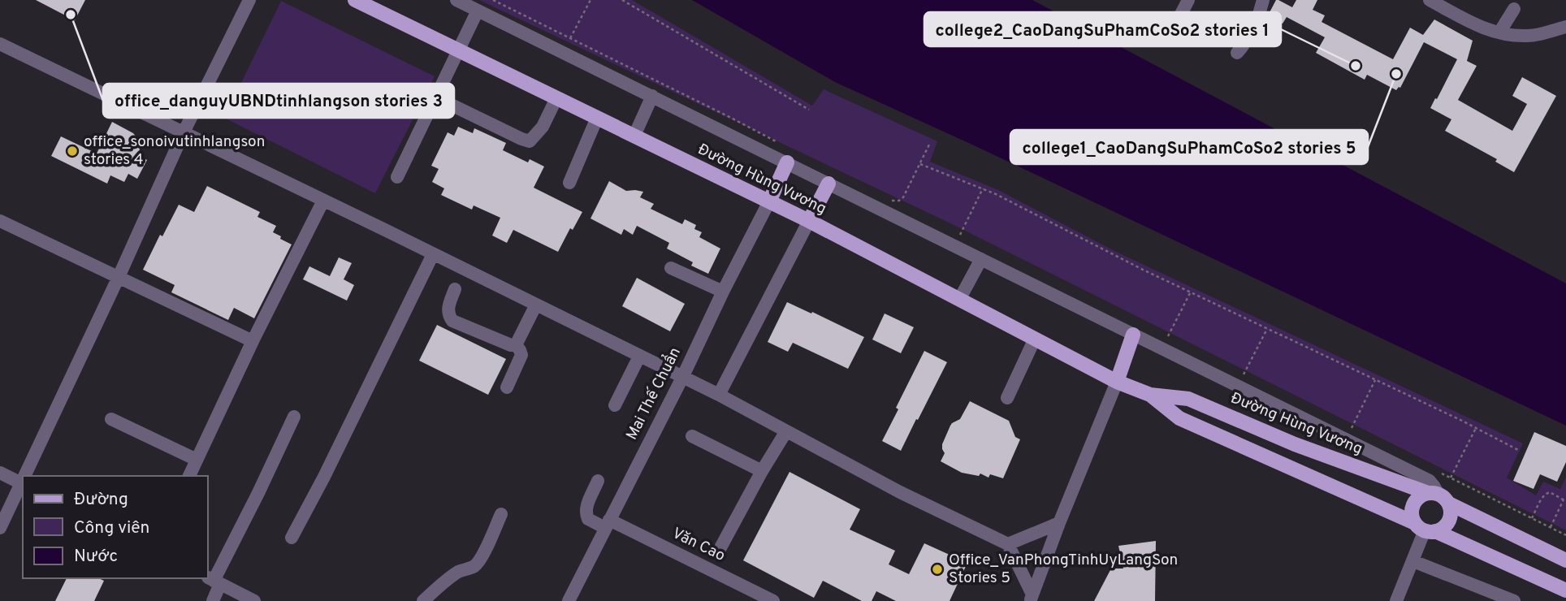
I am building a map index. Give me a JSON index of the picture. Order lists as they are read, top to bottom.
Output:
{
  "streets": {
    "main road": ["Đường Hùng Vương"],
    "street": ["Mai Thế Chuẩn", "Văn Cao"]
  },
  "crossings": [
    ["Đường Hùng Vương", "Mai Thế Chuẩn"],
    ["Mai Thế Chuẩn", "Văn Cao"]
  ],
  "places": [
    "office_danguyUBNDtinhlangson stories 3",
    "college2_CaoDangSuPhamCoSo2 stories 1",
    "college1_CaoDangSuPhamCoSo2 stories 5",
    "office_sonoivutinhlangson stories 4",
    "Office_VanPhongTinhUyLangSon Stories 5"
  ],
  "legend": ["Đường", "Công viên", "Nước"]
}
